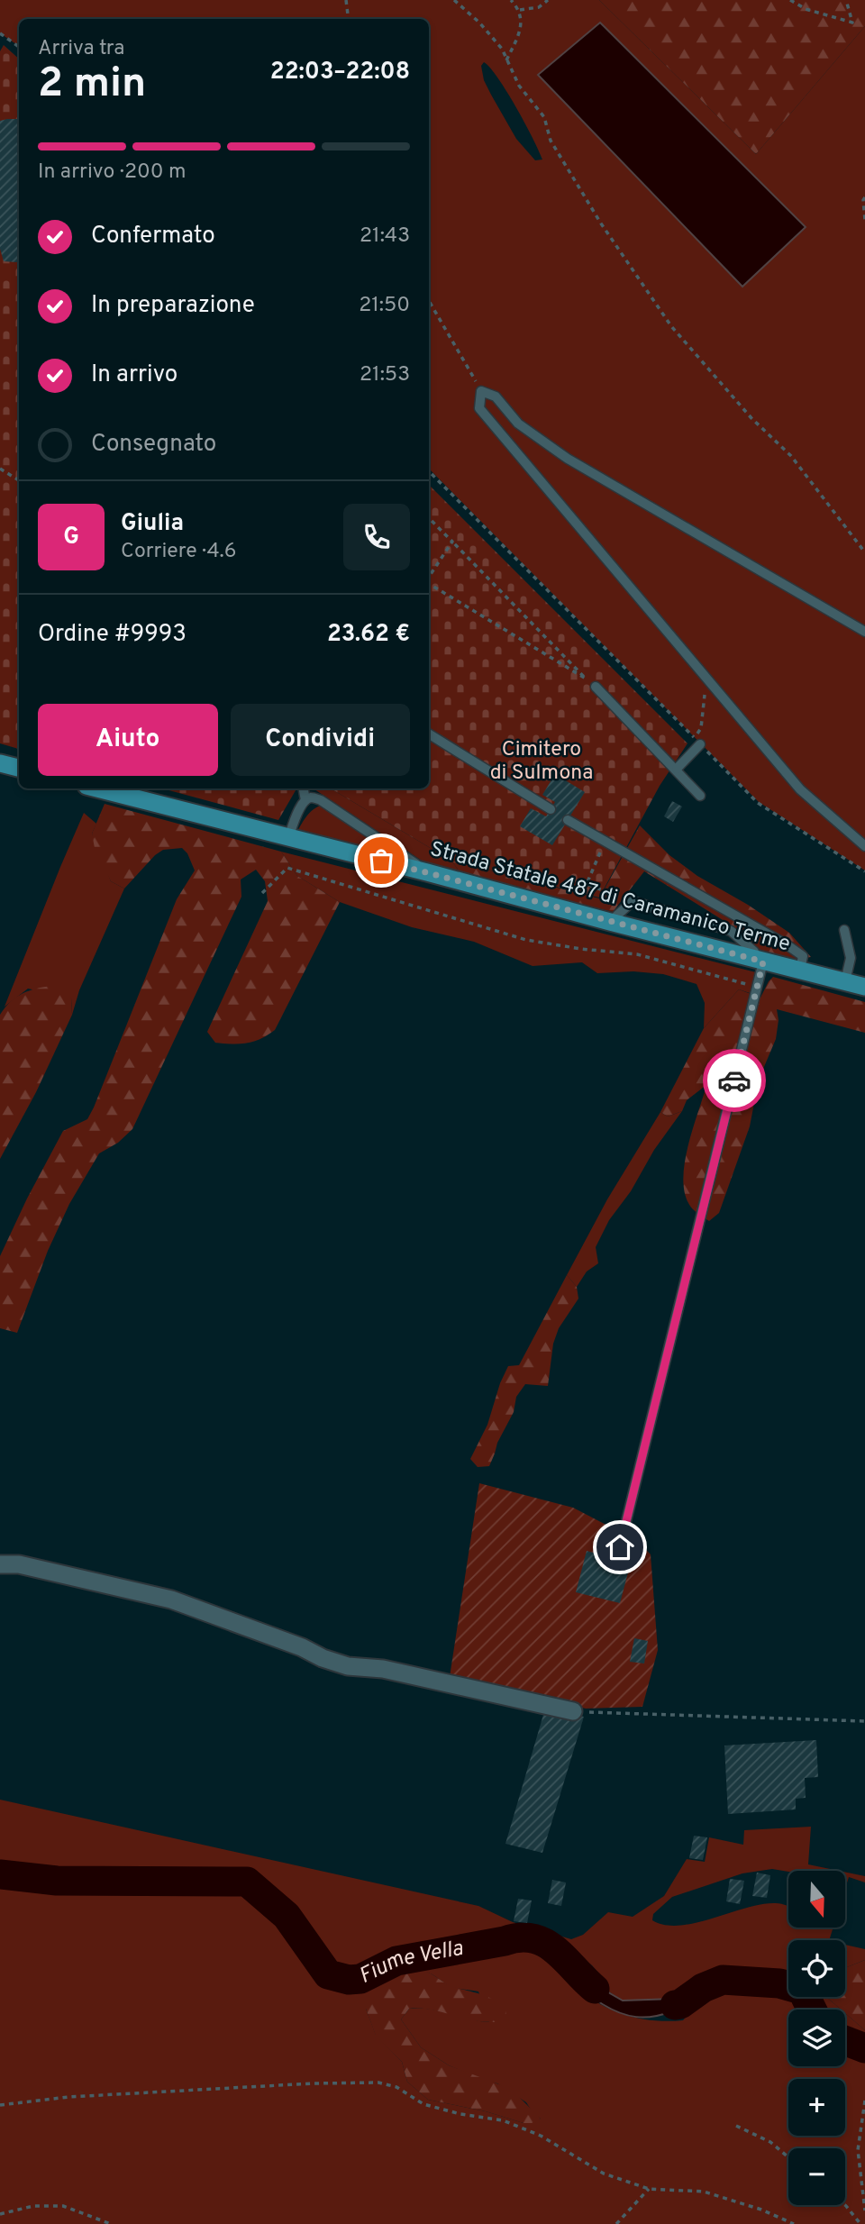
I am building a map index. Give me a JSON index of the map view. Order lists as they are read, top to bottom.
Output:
{
  "streets": {
    "main road": ["Strada Statale 487 di Caramanico Terme"]
  },
  "water": ["Fiume Vella"],
  "parks": ["Cimitero di Sulmona"],
  "north": "bottom",
  "page": {
    "heading": ["2 min", "Arriva tra", "22:03–22:08"],
    "panel": [
      "Giulia",
      "Corriere · 4.6",
      "Ordine #9993",
      "23.62 €"
    ],
    "bar": "In arrivo · 200 m",
    "list": [
      ["Confermato", "21:43"],
      ["In preparazione", "21:50"],
      ["In arrivo", "21:53"],
      "Consegnato"
    ],
    "round": "G",
    "buttons": ["Aiuto", "Condividi"],
    "map_buttons": ["+", "−"]
  }
}
